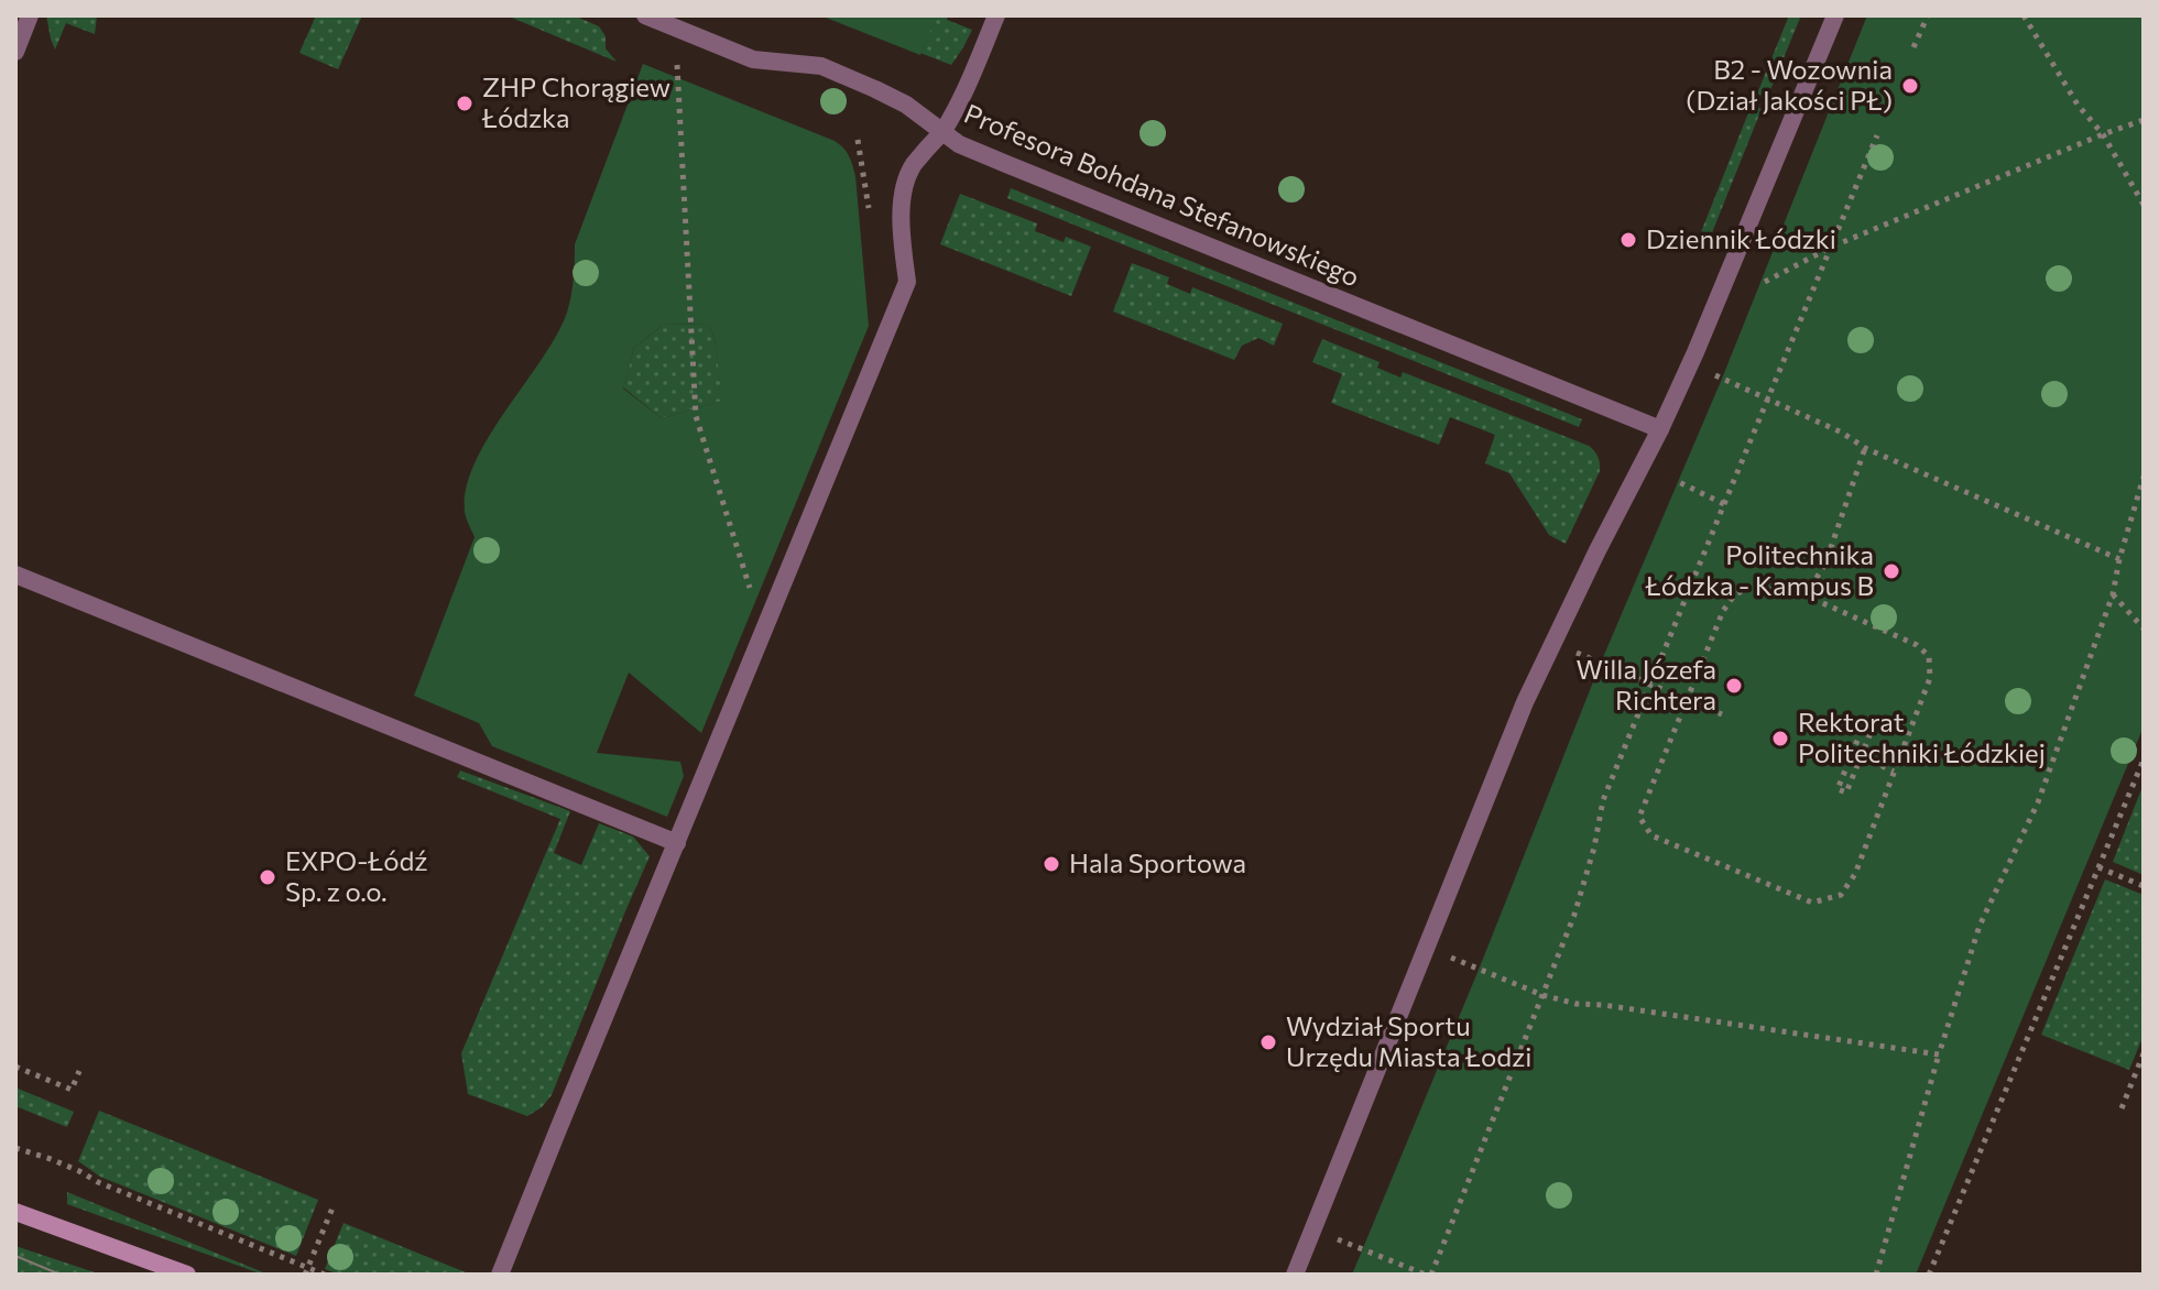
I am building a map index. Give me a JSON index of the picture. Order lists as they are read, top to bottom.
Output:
{
  "streets": {
    "street": ["Profesora Bohdana Stefanowskiego"]
  },
  "places": [
    "B2 - Wozownia (Dział Jakości PŁ)",
    "ZHP Chorągiew Łódzka",
    "Dziennik Łódzki",
    "Politechnika Łódzka - Kampus B",
    "Willa Józefa Richtera",
    "Rektorat Politechniki Łódzkiej",
    "Hala Sportowa",
    "EXPO-Łódź Sp. z o.o.",
    "Wydział Sportu Urzędu Miasta Łodzi"
  ]
}
